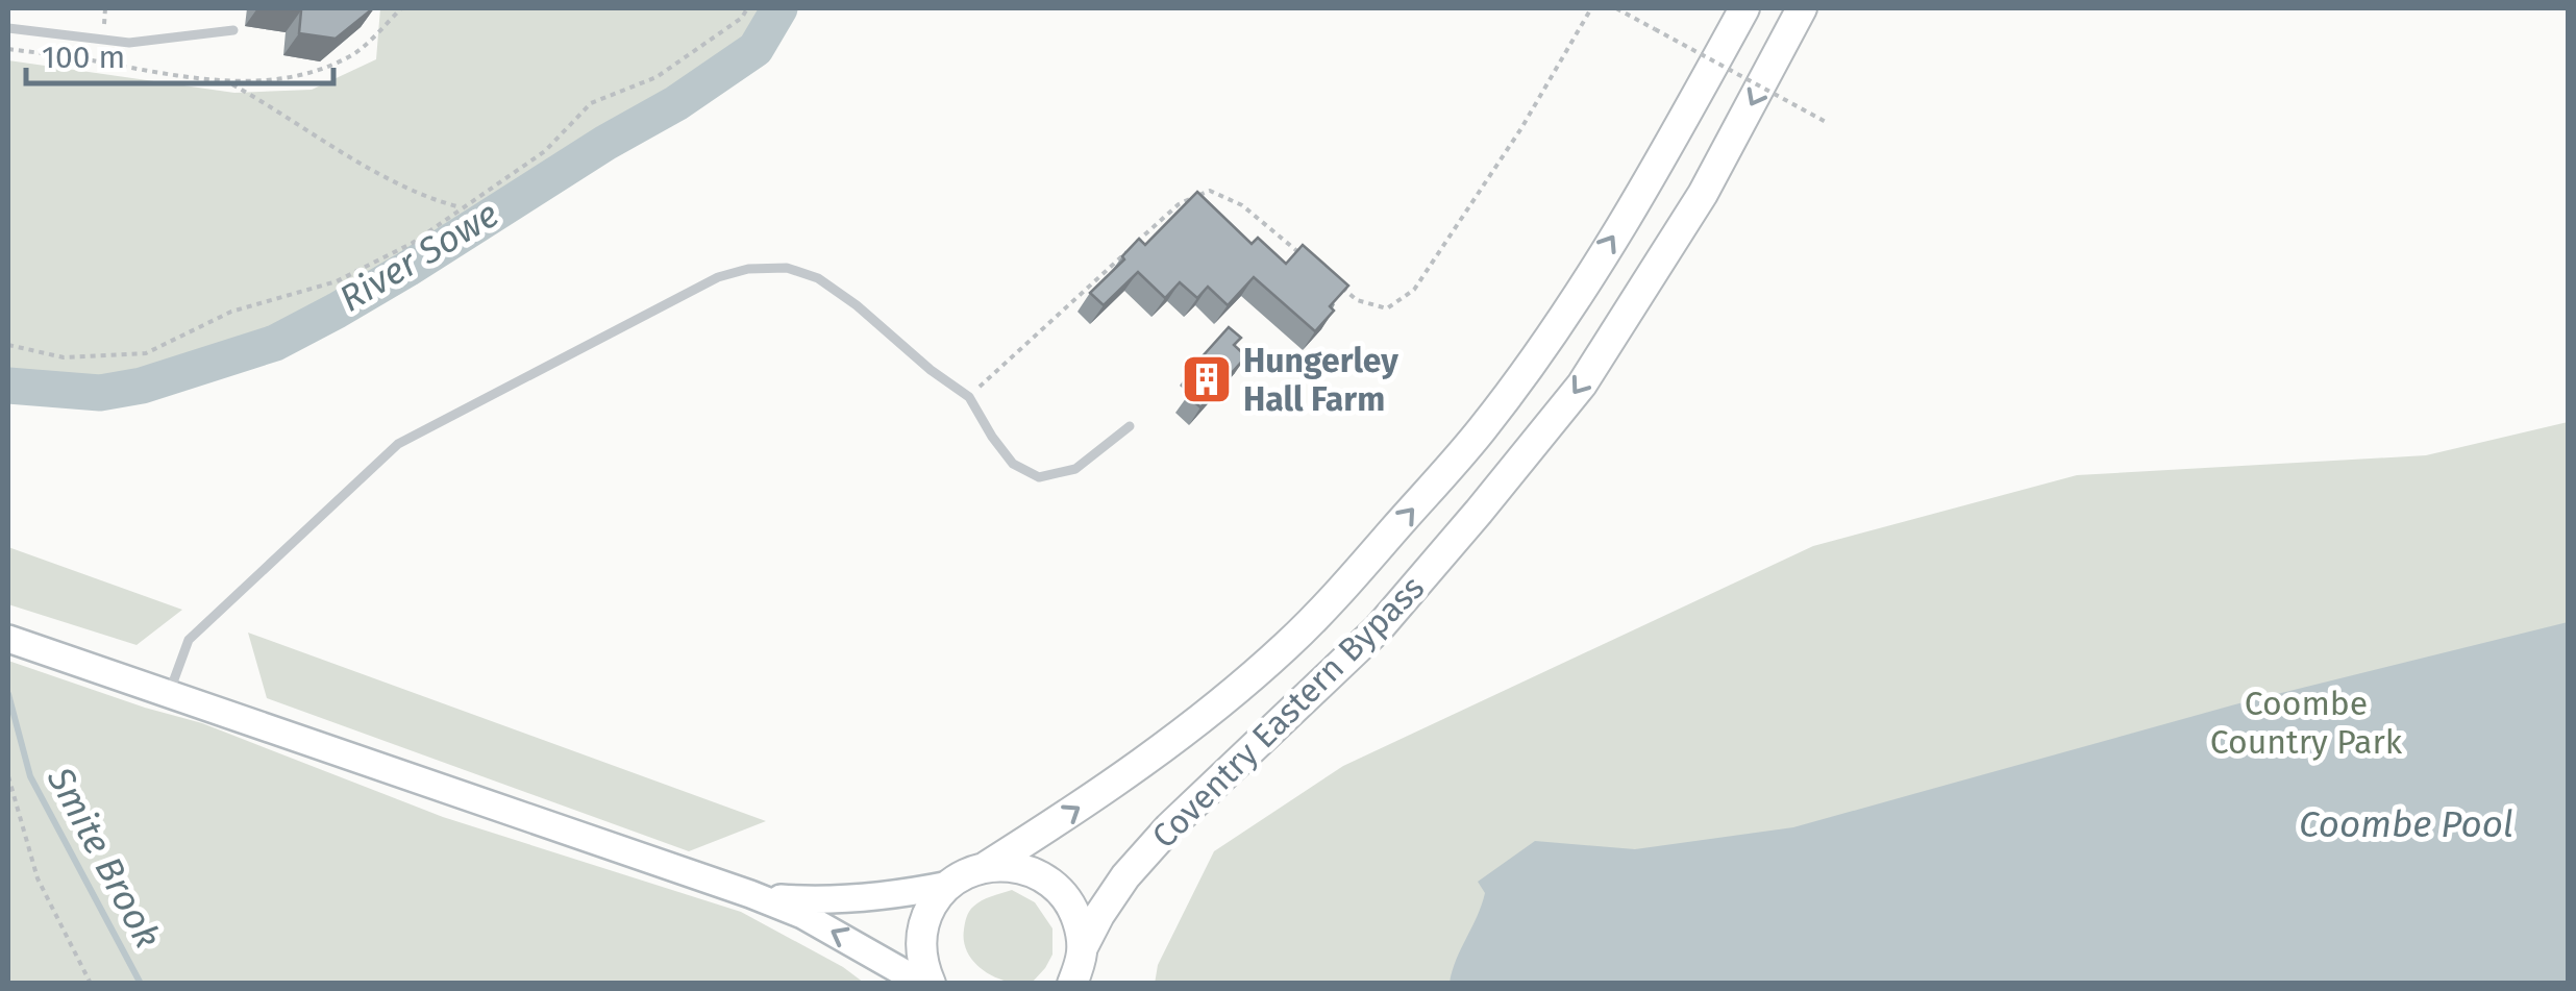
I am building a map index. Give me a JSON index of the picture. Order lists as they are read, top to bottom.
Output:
{
  "streets": {
    "highway": ["Coventry Eastern Bypass"]
  },
  "water": ["River Sowe", "Coombe Pool", "Smite Brook"],
  "parks": ["Coombe Country Park"],
  "places": {
    "building": ["Hungerley Hall Farm"]
  },
  "scale_bar": "100 m"
}
